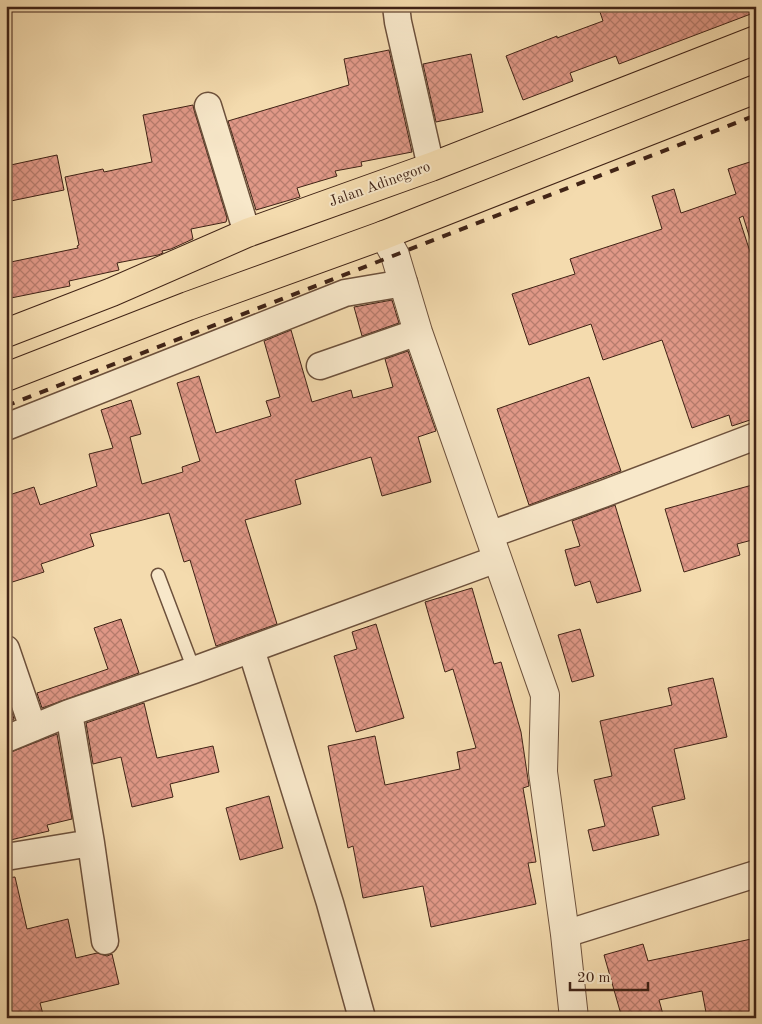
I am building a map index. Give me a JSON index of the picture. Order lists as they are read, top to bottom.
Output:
{
  "streets": {
    "highway": ["Jalan Adinegoro"]
  },
  "scale_bar": "20 m"
}
